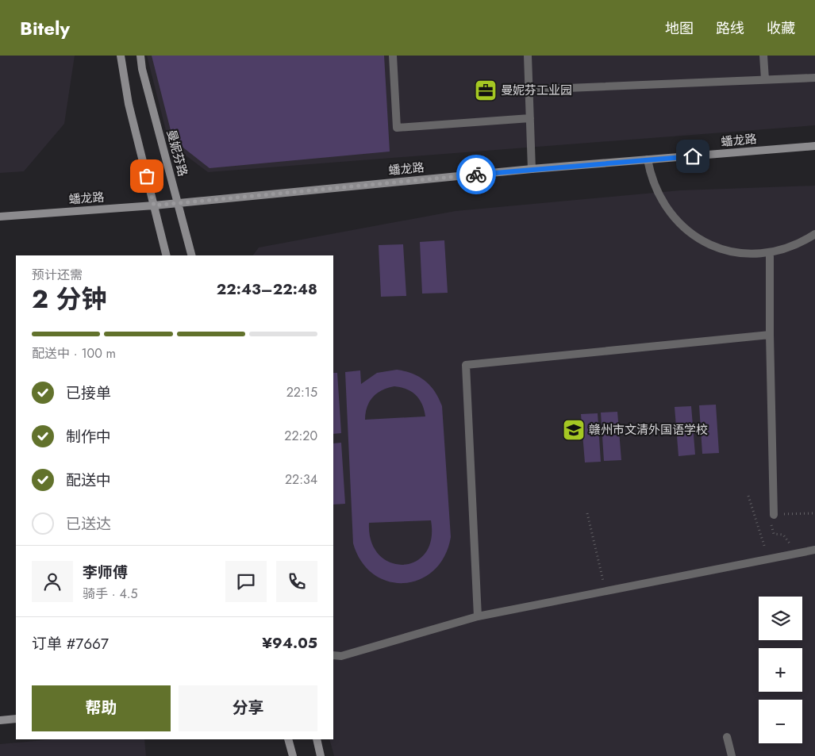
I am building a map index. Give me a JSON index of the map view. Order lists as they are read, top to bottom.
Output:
{
  "streets": {
    "street": ["蟠龙路", "曼妮芬路"]
  },
  "crossings": [
    ["蟠龙路", "曼妮芬路"]
  ],
  "places": {
    "office": ["曼妮芬工业园"],
    "school or university": ["赣州市文清外国语学校"]
  },
  "page": {
    "header": "Bitely",
    "nav": ["地图", "路线", "收藏"],
    "heading": ["2 分钟", "预计还需", "22:43–22:48"],
    "panel": [
      "李师傅",
      "骑手 · 4.5",
      "订单 #7667",
      "¥94.05"
    ],
    "bar": "配送中 · 100 m",
    "list": [
      ["已接单", "22:15"],
      ["制作中", "22:20"],
      ["配送中", "22:34"],
      "已送达"
    ],
    "map_buttons": ["+", "−"],
    "buttons": ["帮助", "分享"]
  }
}
